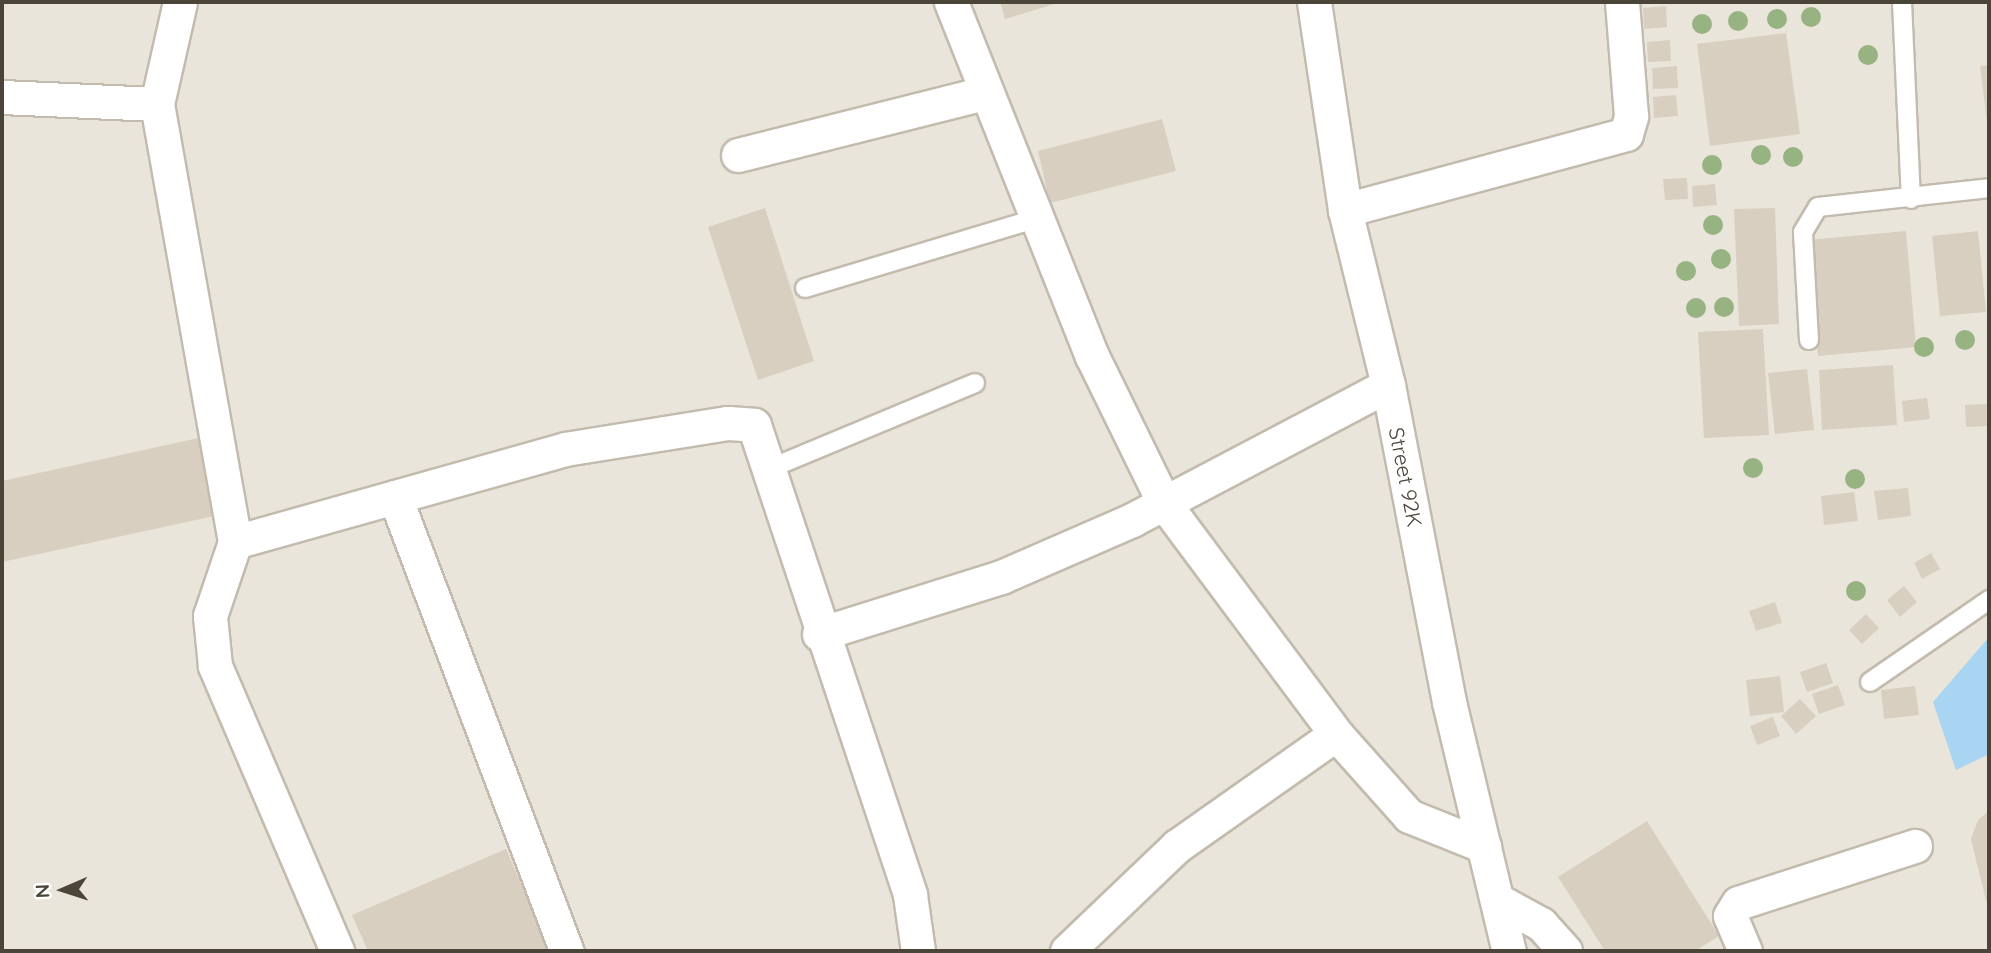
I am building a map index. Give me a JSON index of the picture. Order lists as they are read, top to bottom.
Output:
{
  "streets": {
    "street": ["Street 92K"]
  },
  "north": "left"
}
